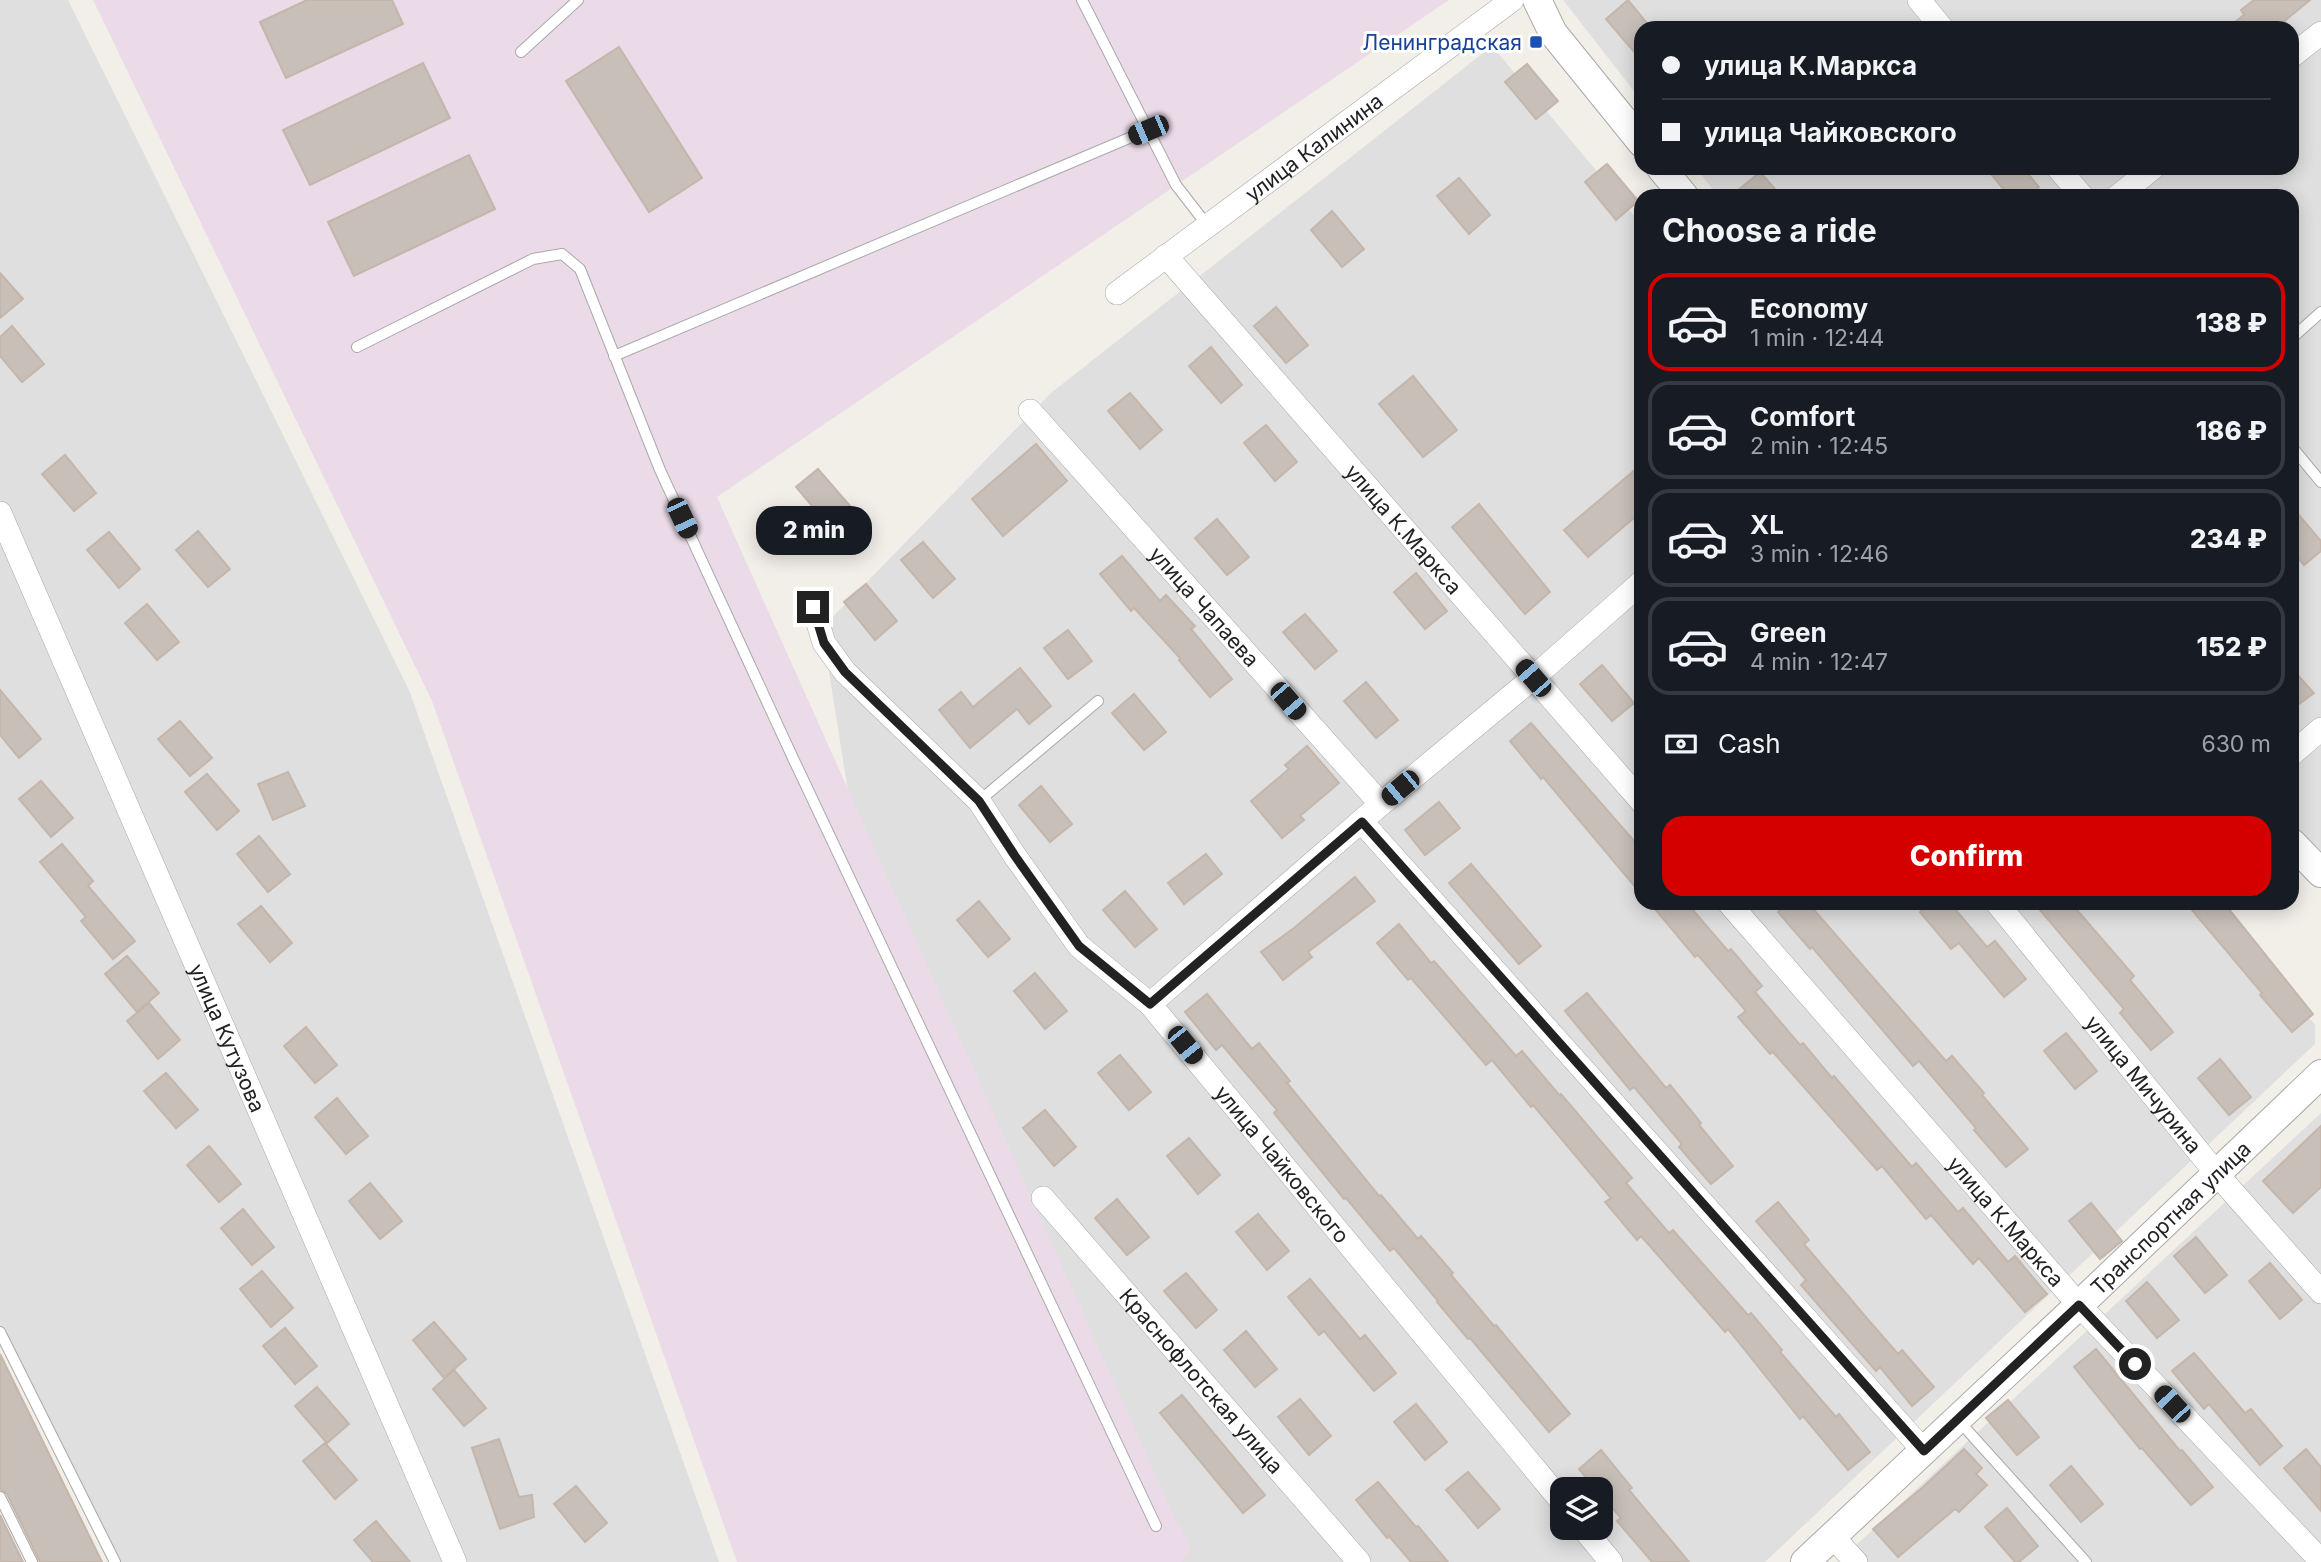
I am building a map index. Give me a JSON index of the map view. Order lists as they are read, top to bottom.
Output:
{
  "streets": {
    "street": [
      "улица Калинина",
      "улица К.Маркса",
      "улица Чапаева",
      "улица Кутузова",
      "улица Мичурина",
      "улица Чайковского",
      "Транспортная улица",
      "Краснофлотская улица"
    ]
  },
  "crossings": [
    ["улица Калинина", "улица К.Маркса"],
    ["улица К.Маркса", "Транспортная улица"],
    ["улица Мичурина", "Транспортная улица"]
  ],
  "places": {
    "transit": ["Ленинградская"]
  },
  "page": {
    "banner": ["улица К.Маркса", "улица Чайковского"],
    "heading": "Choose a ride",
    "list": [
      {
        "name": "Economy",
        "note": "1 min · 12:44",
        "value": "138 ₽"
      },
      {
        "name": "Comfort",
        "note": "2 min · 12:45",
        "value": "186 ₽"
      },
      {
        "name": "XL",
        "note": "3 min · 12:46",
        "value": "234 ₽"
      },
      {
        "name": "Green",
        "note": "4 min · 12:47",
        "value": "152 ₽"
      }
    ],
    "bubble": "2 min",
    "pay": ["Cash", "630 m"],
    "buttons": "Confirm"
  }
}
